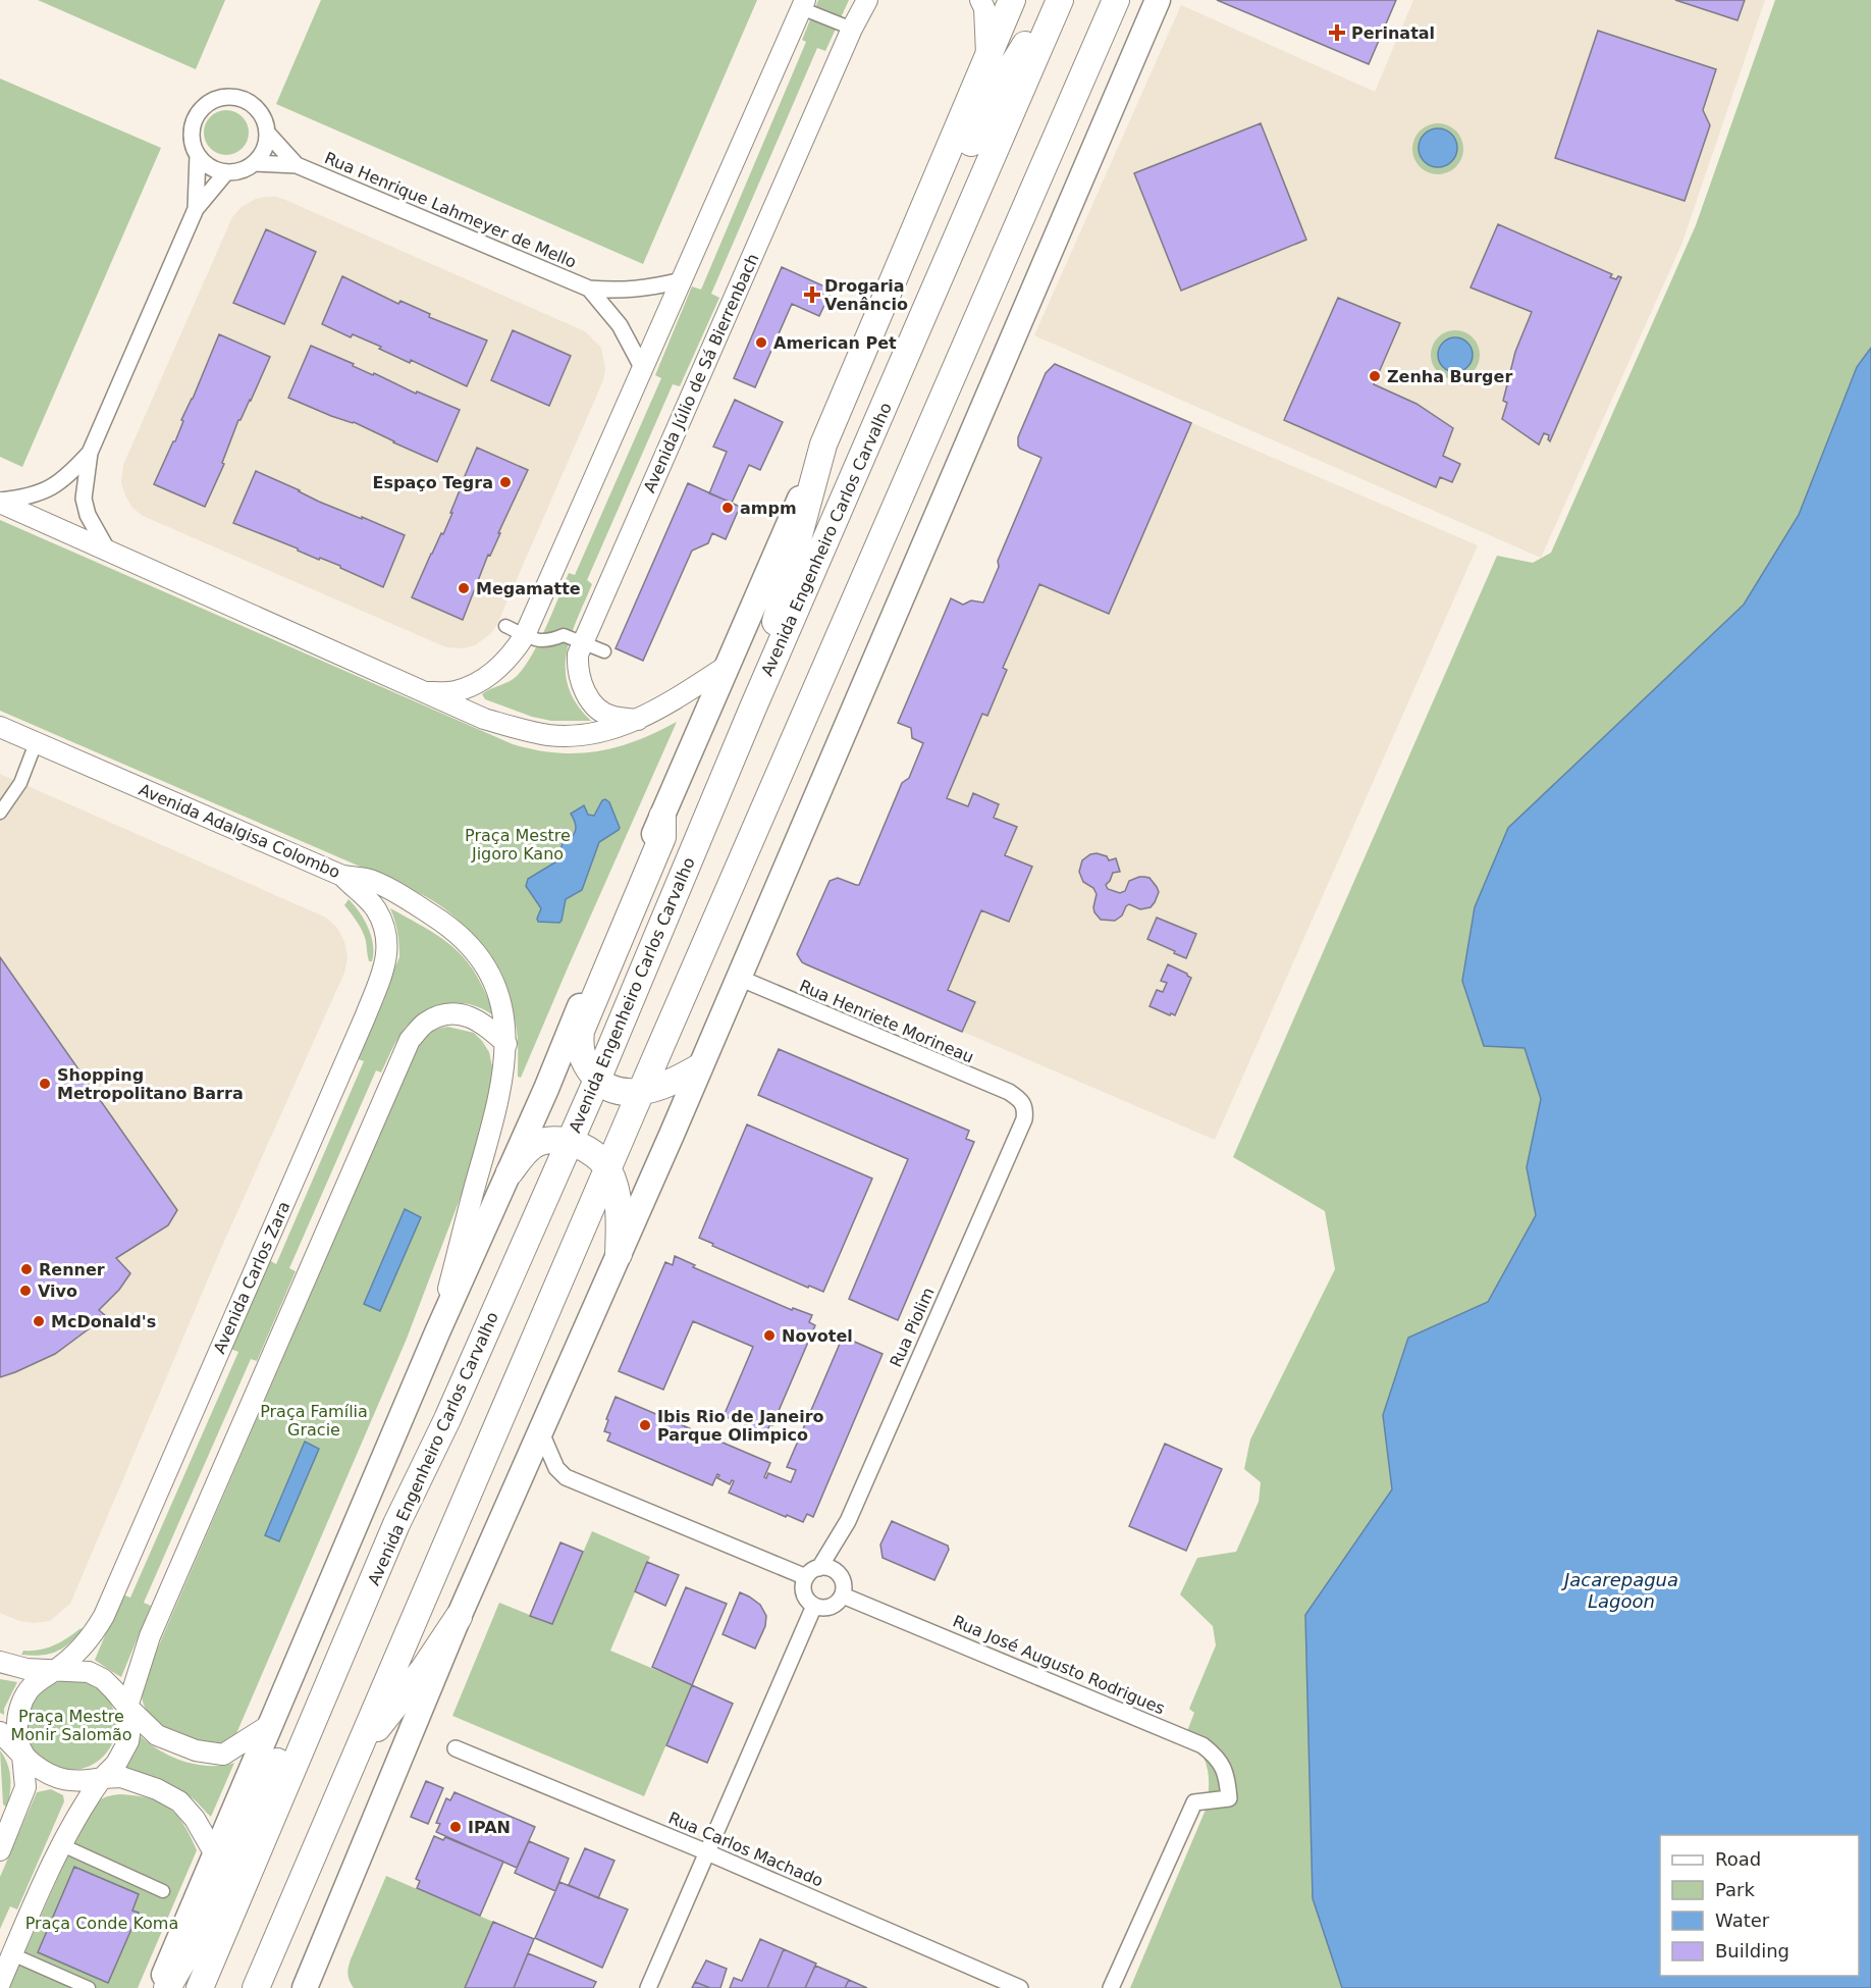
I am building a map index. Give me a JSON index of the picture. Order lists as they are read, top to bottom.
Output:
{
  "streets": {
    "highway": ["Avenida Engenheiro Carlos Carvalho"],
    "street": [
      "Rua Henrique Lahmeyer de Mello",
      "Avenida Júlio de Sá Bierrenbach",
      "Avenida Adalgisa Colombo",
      "Rua Henriete Morineau",
      "Avenida Carlos Zara",
      "Rua Piolim",
      "Rua José Augusto Rodrigues",
      "Rua Carlos Machado"
    ]
  },
  "crossings": [
    ["Avenida Adalgisa Colombo", "Avenida Carlos Zara"],
    ["Rua Henriete Morineau", "Rua Piolim"],
    ["Rua Piolim", "Rua José Augusto Rodrigues"]
  ],
  "water": ["Jacarepagua Lagoon"],
  "parks": [
    "Praça Mestre Jigoro Kano",
    "Praça Família Gracie",
    "Praça Mestre Monir Salomão",
    "Praça Conde Koma"
  ],
  "places": {
    "health": ["Perinatal", "Drogaria Venâncio"],
    "other": [
      "American Pet",
      "Zenha Burger",
      "Espaço Tegra",
      "ampm",
      "Megamatte",
      "Shopping Metropolitano Barra",
      "Renner",
      "Vivo",
      "McDonald's",
      "Novotel",
      "Ibis Rio de Janeiro Parque Olimpico",
      "IPAN"
    ]
  },
  "legend": [
    "Road",
    "Park",
    "Water",
    "Building"
  ]
}
